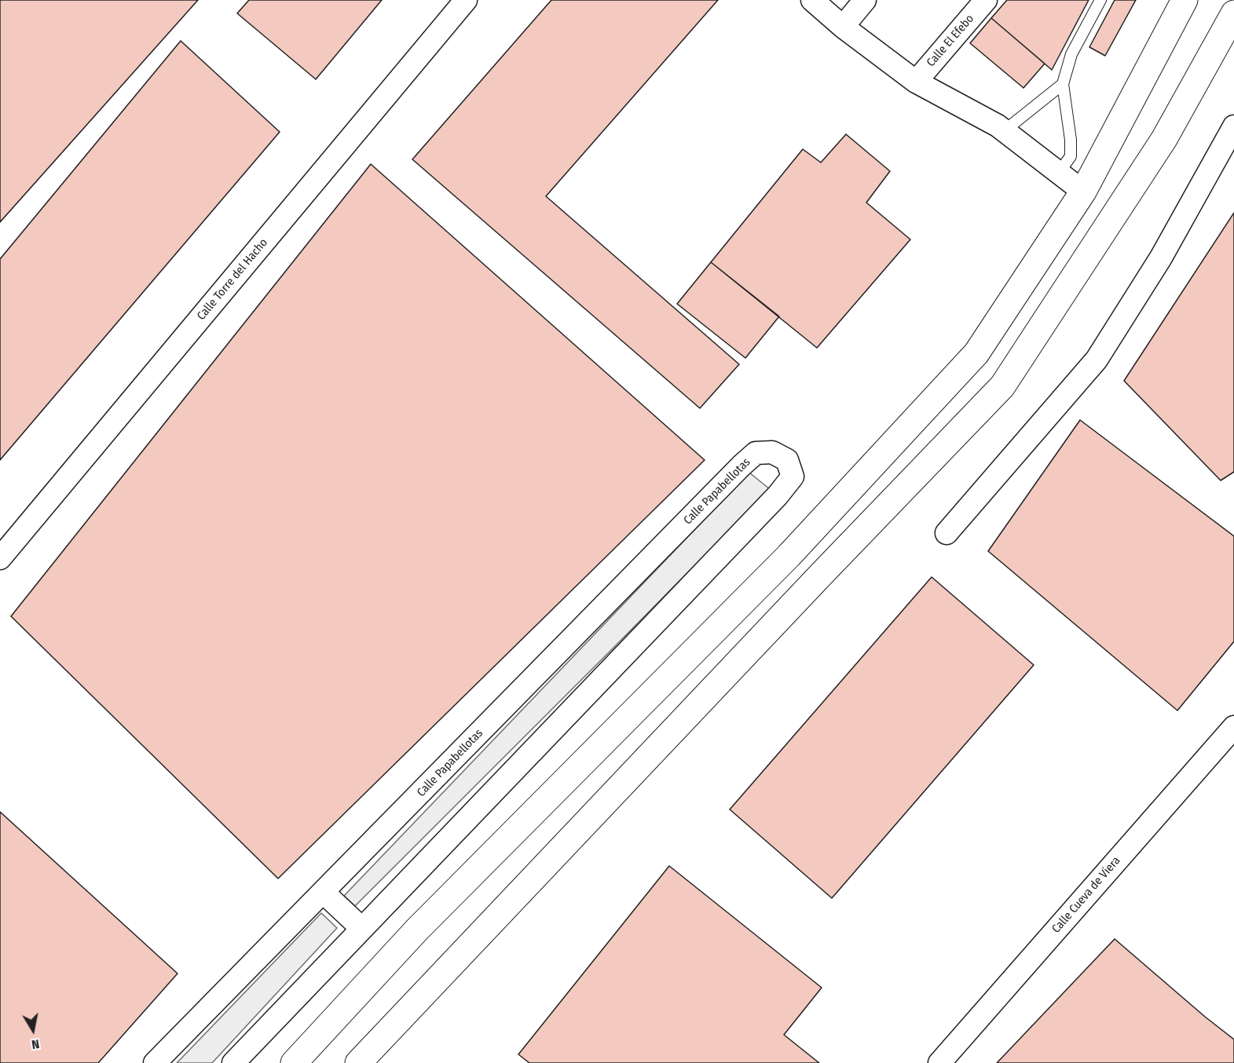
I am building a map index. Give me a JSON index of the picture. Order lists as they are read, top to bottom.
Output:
{
  "streets": {
    "street": [
      "Calle El Efebo",
      "Calle Torre del Hacho",
      "Calle Papabellotas",
      "Calle Cueva de Viera"
    ]
  },
  "north": "bottom"
}
